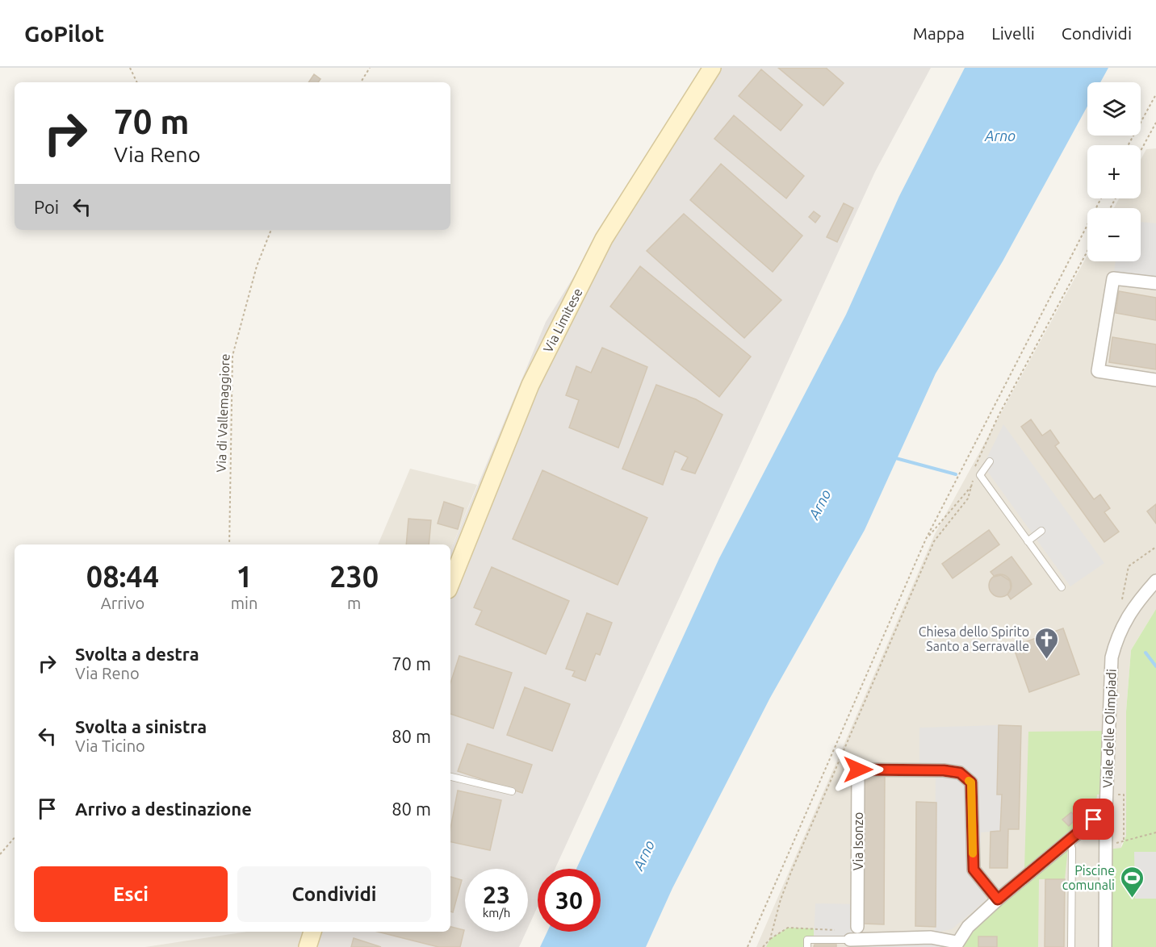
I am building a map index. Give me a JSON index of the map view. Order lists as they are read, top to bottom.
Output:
{
  "streets": {
    "main road": ["Via Limitese"],
    "street": ["Viale delle Olimpiadi", "Via Isonzo"],
    "path": ["Via di Vallemaggiore"]
  },
  "water": ["Arno"],
  "places": {
    "church": ["Chiesa dello Spirito Santo a Serravalle"],
    "sports": ["Piscine comunali"]
  },
  "page": {
    "header": "GoPilot",
    "nav": ["Mappa", "Livelli", "Condividi"],
    "map_buttons": ["+", "−"],
    "turn": ["70 m", "Via Reno"],
    "then": "Poi",
    "eta": [
      "08:44",
      "Arrivo",
      "1",
      "min",
      "230",
      "m"
    ],
    "list": [
      {
        "name": "Svolta a destra",
        "note": "Via Reno",
        "value": "70 m"
      },
      {
        "name": "Svolta a sinistra",
        "note": "Via Ticino",
        "value": "80 m"
      },
      {
        "name": "Arrivo a destinazione",
        "value": "80 m"
      }
    ],
    "buttons": ["Esci", "Condividi"],
    "speed": "23 km/h",
    "limit": "30"
  }
}
